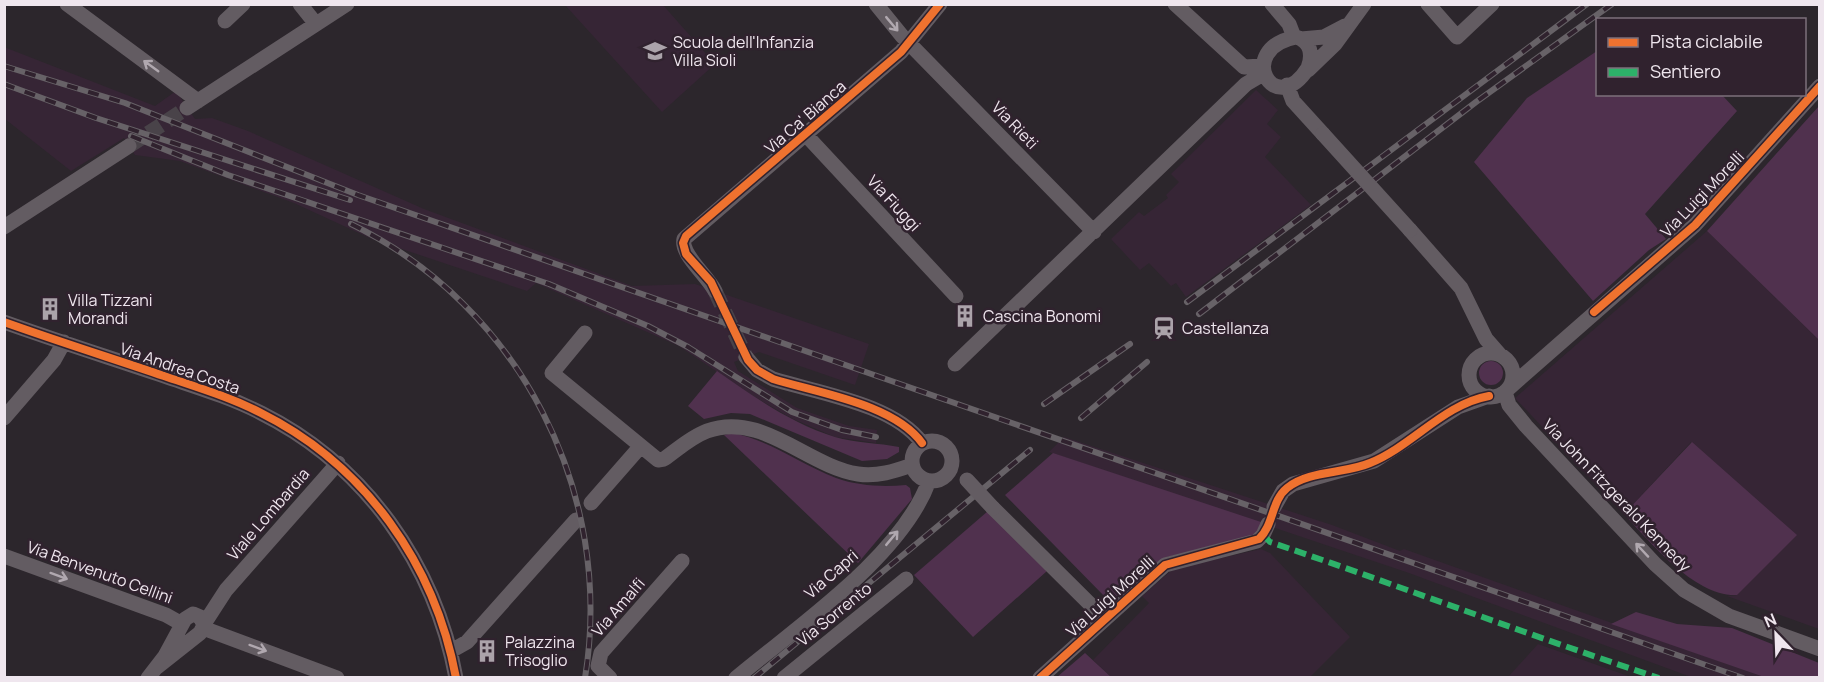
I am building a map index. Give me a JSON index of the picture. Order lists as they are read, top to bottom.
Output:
{
  "streets": {
    "street": [
      "Via Ca' Bianca",
      "Via Rieti",
      "Via Luigi Morelli",
      "Via Fiuggi",
      "Via Andrea Costa",
      "Via John Fitzgerald Kennedy",
      "Viale Lombardia",
      "Via Benvenuto Cellini",
      "Via Capri",
      "Via Amalfi",
      "Via Sorrento"
    ]
  },
  "crossings": [
    ["Via Ca' Bianca", "Via Rieti"],
    ["Via Ca' Bianca", "Via Fiuggi"],
    ["Via Luigi Morelli", "Via John Fitzgerald Kennedy"],
    ["Via Andrea Costa", "Viale Lombardia"],
    ["Viale Lombardia", "Via Benvenuto Cellini"]
  ],
  "one_way": ["Via John Fitzgerald Kennedy", "Via Benvenuto Cellini", "Via Capri"],
  "places": {
    "school or university": ["Scuola dell'Infanzia Villa Sioli"],
    "building": ["Villa Tizzani Morandi", "Cascina Bonomi", "Palazzina Trisoglio"],
    "station": ["Castellanza"]
  },
  "legend": ["Pista ciclabile", "Sentiero"],
  "north": "top left"
}
